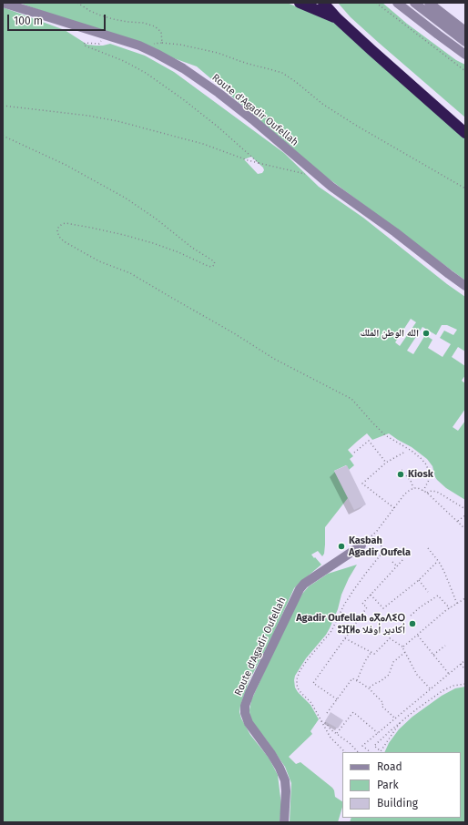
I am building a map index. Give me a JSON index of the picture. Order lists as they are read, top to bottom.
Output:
{
  "streets": {
    "street": ["Route d'Agadir Oufellah"]
  },
  "places": [
    "الله الوطن الملك",
    "Kiosk",
    "Kasbah Agadir Oufela",
    "Agadir Oufellah ⴰⴳⴰⴷⵉⵔ ⵓⴼⵍⴰ أكادير أوفلا"
  ],
  "legend": ["Road", "Park", "Building"],
  "scale_bar": "100 m"
}
